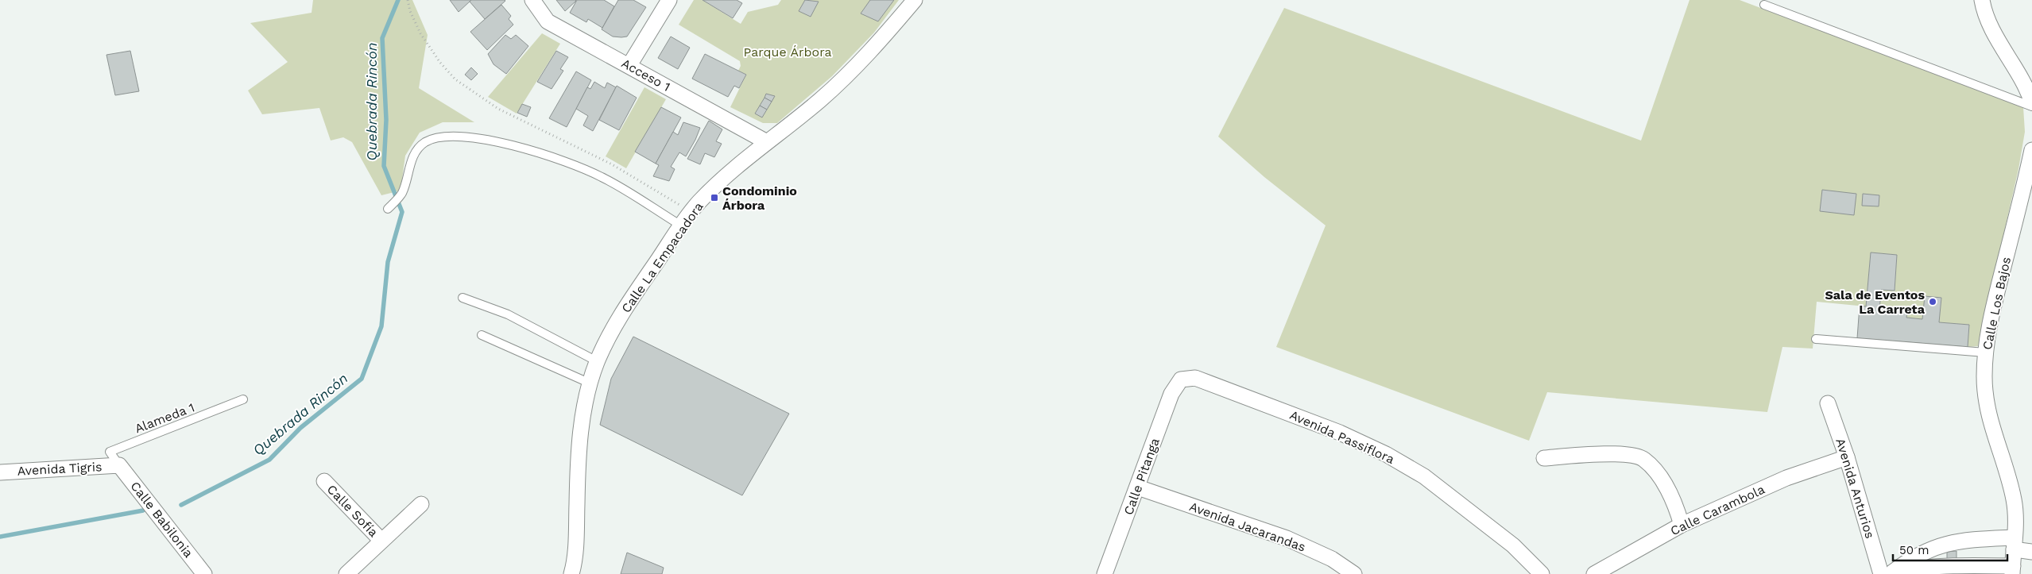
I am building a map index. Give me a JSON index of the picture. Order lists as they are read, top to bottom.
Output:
{
  "streets": {
    "street": [
      "Acceso 1",
      "Calle La Empacadora",
      "Calle Los Bajos",
      "Avenida Passiflora",
      "Avenida Tigris",
      "Calle Pitanga",
      "Avenida Anturios",
      "Calle Carambola",
      "Calle Sofía",
      "Calle Babilonia",
      "Avenida Jacarandas"
    ],
    "lane": ["Alameda 1"]
  },
  "crossings": [
    ["Acceso 1", "Calle La Empacadora"],
    ["Alameda 1", "Avenida Tigris"],
    ["Alameda 1", "Calle Babilonia"],
    ["Avenida Passiflora", "Calle Pitanga"],
    ["Avenida Tigris", "Calle Babilonia"],
    ["Calle Pitanga", "Avenida Jacarandas"],
    ["Avenida Anturios", "Calle Carambola"]
  ],
  "water": ["Quebrada Rincón"],
  "parks": ["Parque Árbora"],
  "places": {
    "transit": ["Condominio Árbora"],
    "other": ["Sala de Eventos La Carreta"]
  },
  "scale_bar": "50 m"
}
